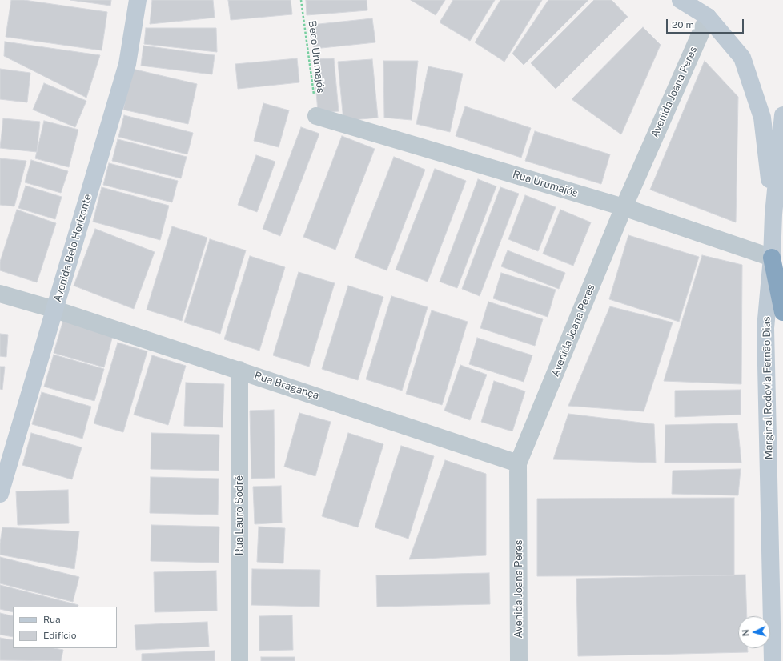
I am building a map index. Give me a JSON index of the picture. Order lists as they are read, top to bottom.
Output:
{
  "streets": {
    "main road": ["Avenida Belo Horizonte", "Marginal Rodovia Fernão Dias"],
    "street": [
      "Avenida Joana Peres",
      "Rua Urumajós",
      "Rua Bragança",
      "Rua Lauro Sodré"
    ],
    "path": ["Beco Urumajós"]
  },
  "crossings": [
    ["Beco Urumajós", "Rua Urumajós"],
    ["Avenida Joana Peres", "Rua Urumajós"],
    ["Avenida Joana Peres", "Rua Bragança"],
    ["Rua Urumajós", "Marginal Rodovia Fernão Dias"],
    ["Avenida Belo Horizonte", "Rua Bragança"],
    ["Rua Bragança", "Rua Lauro Sodré"]
  ],
  "legend": ["Rua", "Edifício"],
  "scale_bar": "20 m",
  "north": "left"
}
